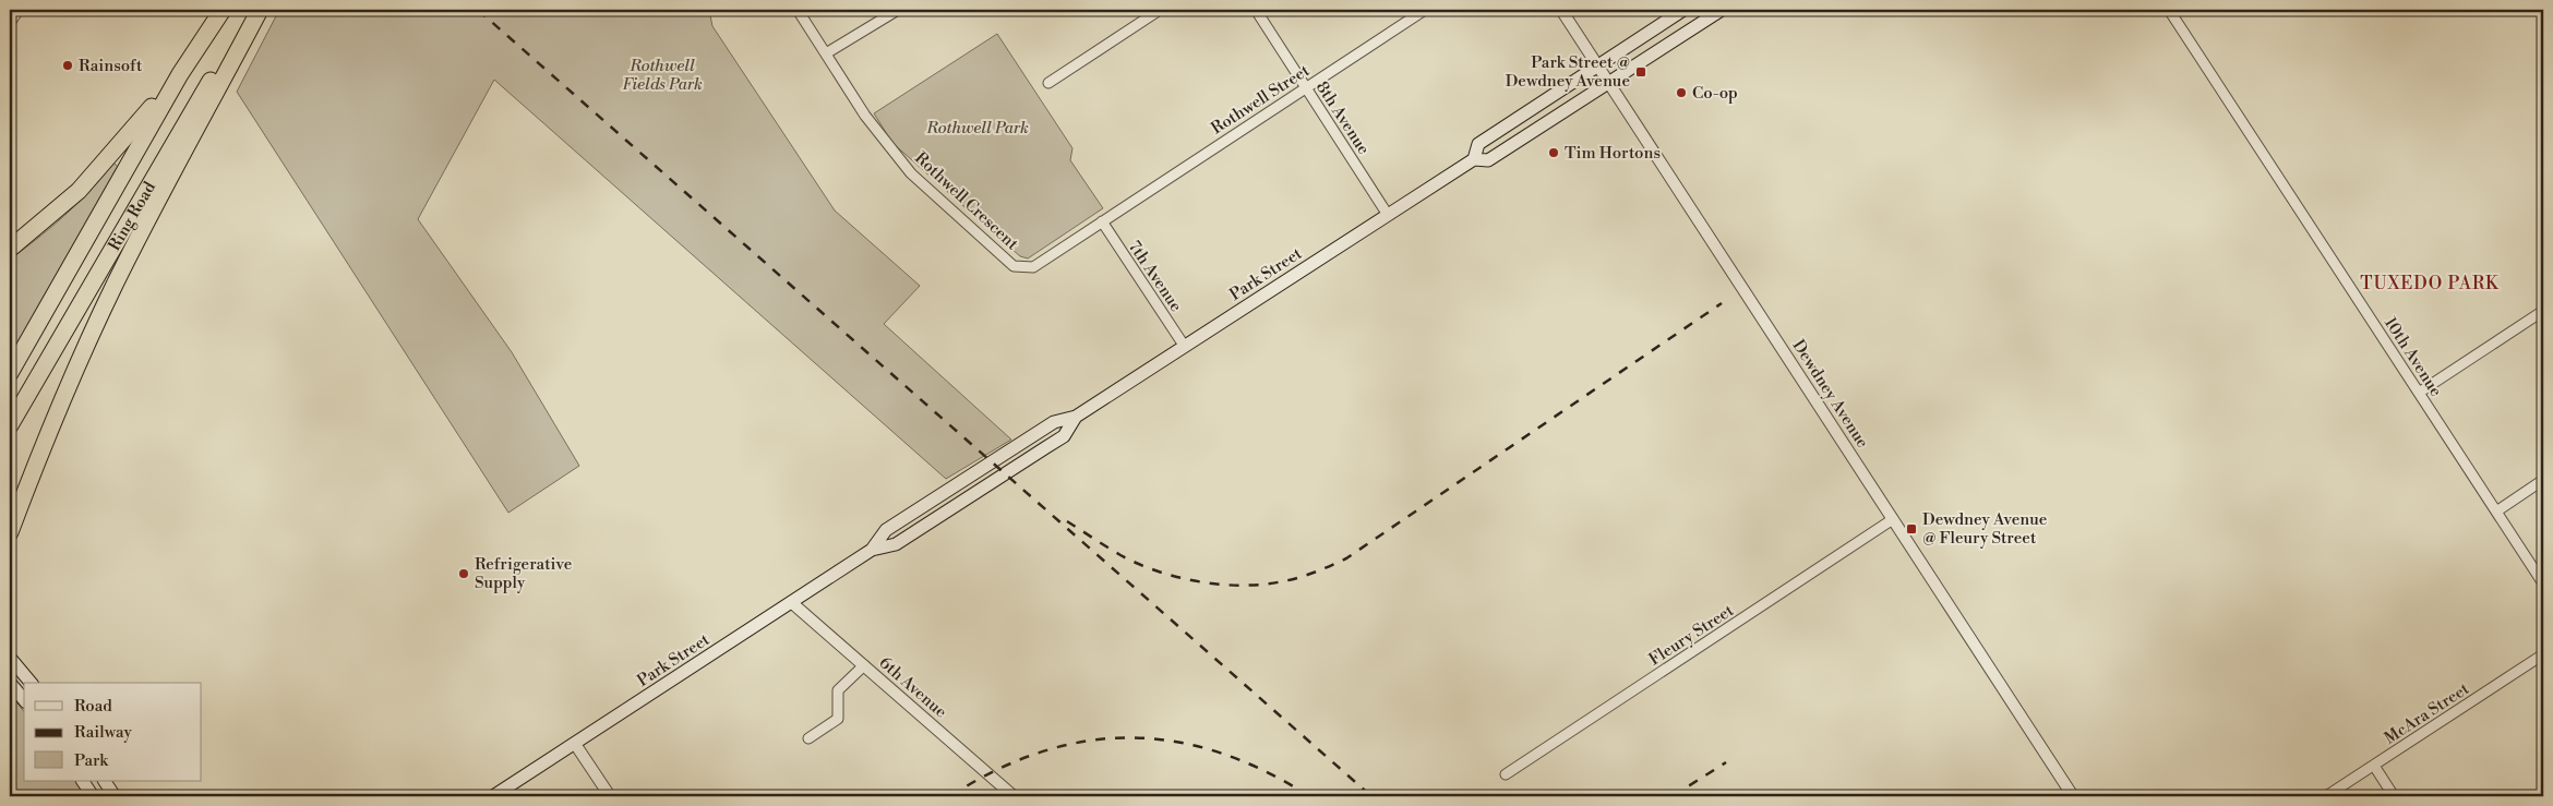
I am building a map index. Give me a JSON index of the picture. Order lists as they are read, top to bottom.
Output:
{
  "streets": {
    "highway": ["Ring Road"],
    "main road": ["Park Street"],
    "street": [
      "Rothwell Street",
      "8th Avenue",
      "Rothwell Crescent",
      "7th Avenue",
      "10th Avenue",
      "Dewdney Avenue",
      "Fleury Street",
      "6th Avenue",
      "McAra Street"
    ]
  },
  "crossings": [
    ["Rothwell Street", "8th Avenue"],
    ["Rothwell Street", "Rothwell Crescent"],
    ["8th Avenue", "Park Street"],
    ["Rothwell Crescent", "7th Avenue"],
    ["Park Street", "7th Avenue"],
    ["Park Street", "Dewdney Avenue"],
    ["Park Street", "6th Avenue"],
    ["Dewdney Avenue", "Fleury Street"]
  ],
  "districts": ["TUXEDO PARK"],
  "parks": ["Rothwell Fields Park", "Rothwell Park"],
  "places": {
    "other": [
      "Rainsoft",
      "Co-op",
      "Tim Hortons",
      "Refrigerative Supply"
    ],
    "transit": ["Park Street @ Dewdney Avenue", "Dewdney Avenue @ Fleury Street"]
  },
  "legend": ["Road", "Railway", "Park"]
}
